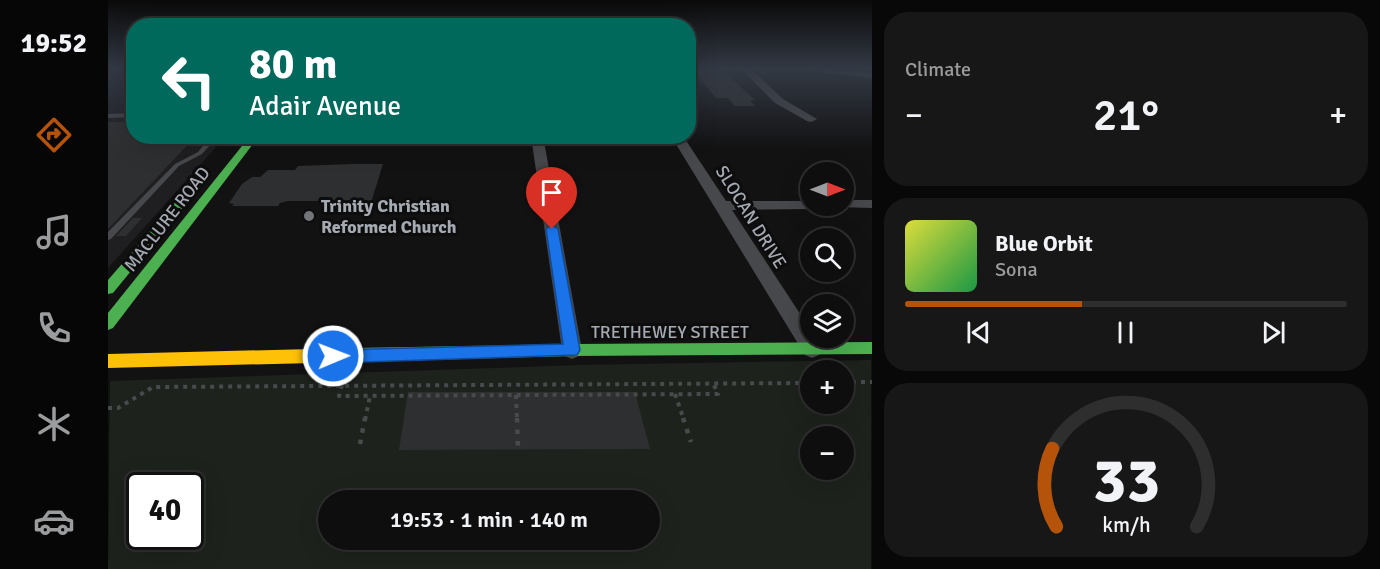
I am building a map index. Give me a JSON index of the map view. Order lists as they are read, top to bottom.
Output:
{
  "streets": {
    "street": ["SLOCAN DRIVE", "MACLURE ROAD", "TRETHEWEY STREET"]
  },
  "crossings": [
    ["SLOCAN DRIVE", "TRETHEWEY STREET"]
  ],
  "places": ["Trinity Christian Reformed Church"],
  "north": "right",
  "page": {
    "tabs": "19:52",
    "tile": "Climate",
    "turn": ["80 m", "Adair Avenue"],
    "heat": ["−", "21°", "+"],
    "map_buttons": ["+", "−"],
    "song": ["Blue Orbit", "Sona"],
    "limit": "40",
    "trip": "19:53 · 1 min · 140 m",
    "gauge": ["33", "km/h"]
  }
}
